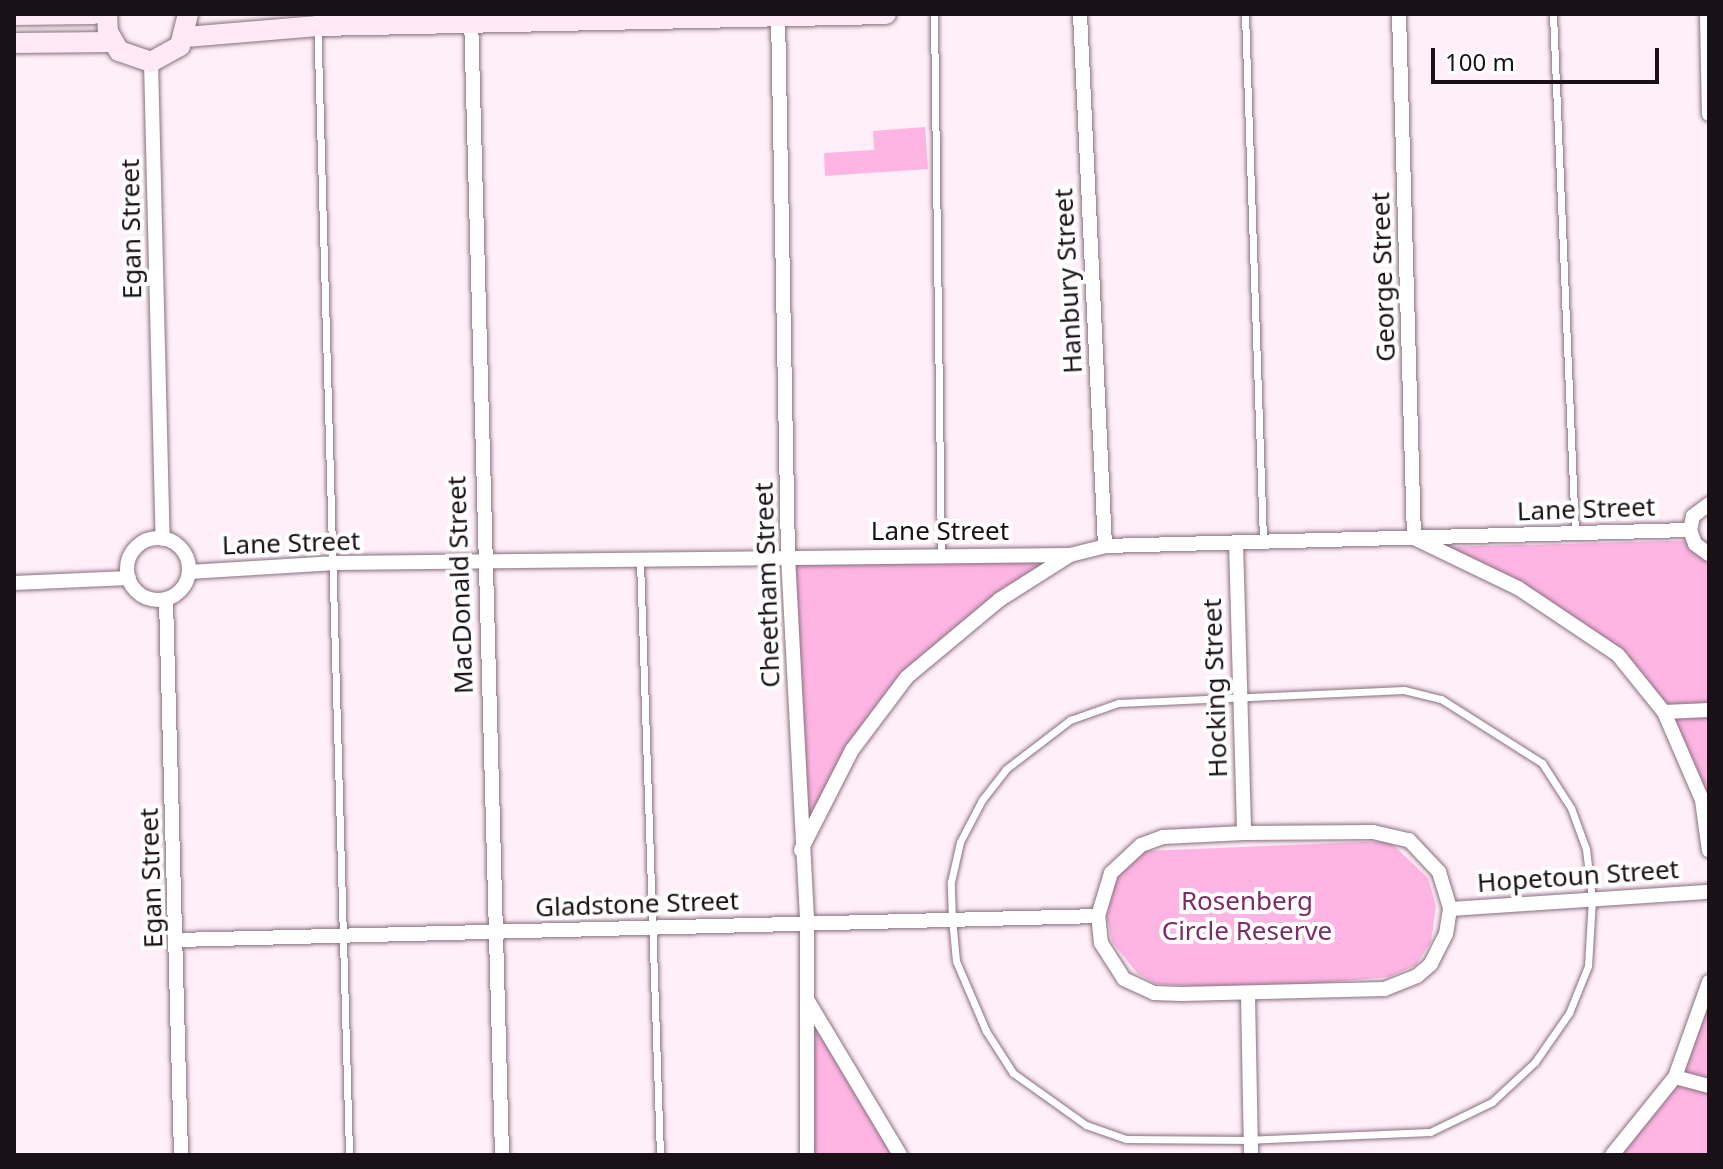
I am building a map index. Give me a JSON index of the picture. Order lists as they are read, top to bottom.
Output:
{
  "streets": {
    "street": [
      "Egan Street",
      "George Street",
      "Hanbury Street",
      "Lane Street",
      "MacDonald Street",
      "Cheetham Street",
      "Hocking Street",
      "Hopetoun Street",
      "Gladstone Street"
    ]
  },
  "crossings": [
    ["Egan Street", "Lane Street"],
    ["Egan Street", "Gladstone Street"],
    ["George Street", "Lane Street"],
    ["Hanbury Street", "Lane Street"],
    ["Lane Street", "MacDonald Street"],
    ["Lane Street", "Cheetham Street"],
    ["Lane Street", "Hocking Street"],
    ["MacDonald Street", "Gladstone Street"],
    ["Cheetham Street", "Gladstone Street"]
  ],
  "parks": ["Rosenberg Circle Reserve"],
  "scale_bar": "100 m"
}
